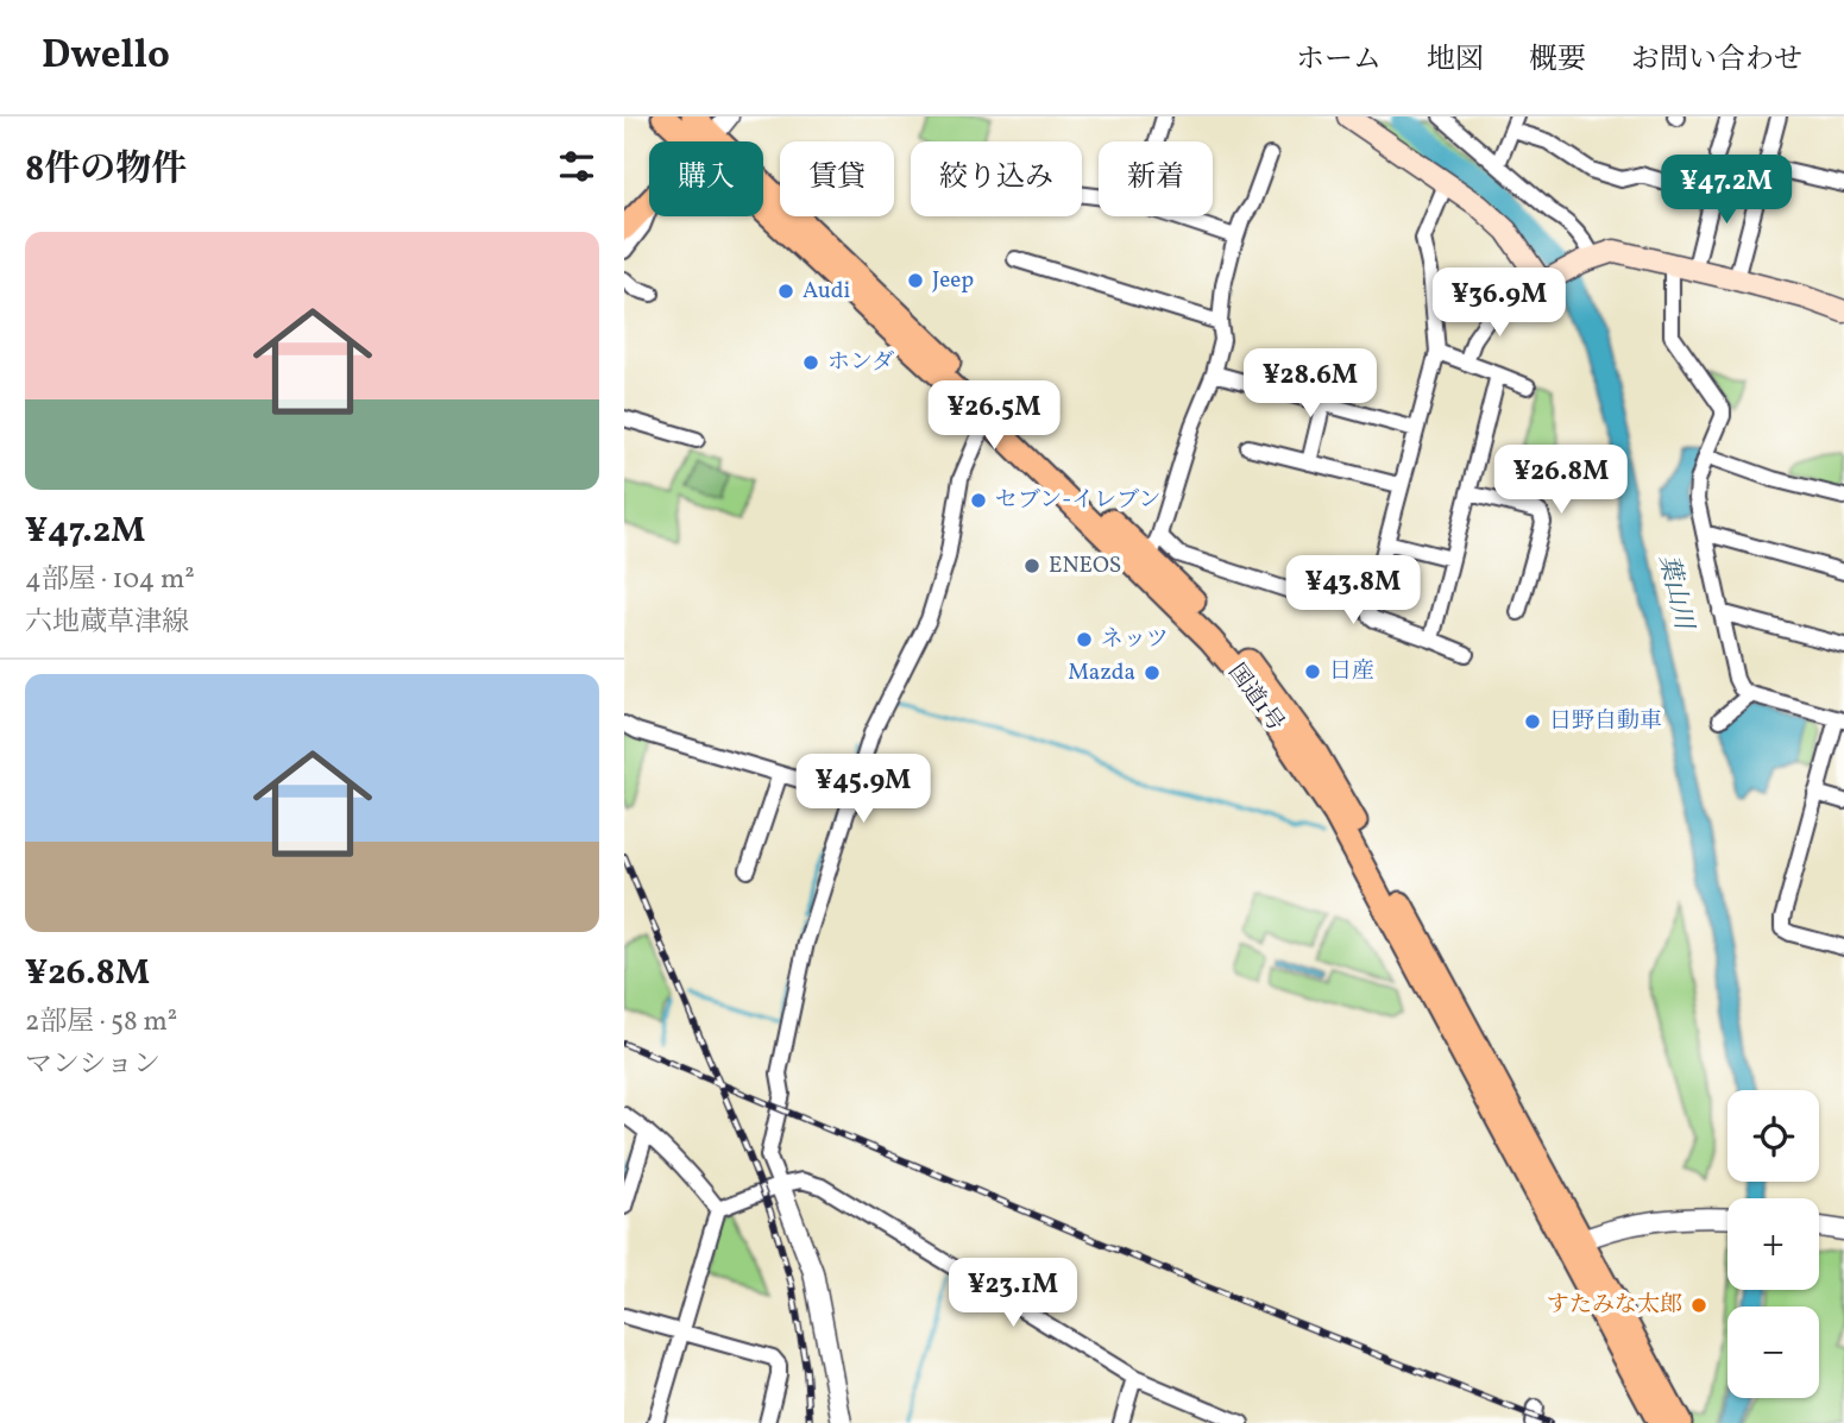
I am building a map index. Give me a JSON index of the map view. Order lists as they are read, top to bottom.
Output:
{
  "streets": {
    "main road": ["国道1号"]
  },
  "water": ["葉山川"],
  "places": [
    "Jeep",
    "Audi",
    "ホンダ",
    "セブン-イレブン",
    "ENEOS",
    "ネッツ",
    "日産",
    "Mazda",
    "日野自動車",
    "すたみな太郎"
  ],
  "page": {
    "header": "Dwello",
    "nav": [
      "ホーム",
      "地図",
      "概要",
      "お問い合わせ"
    ],
    "heading": "8件の物件",
    "chip": [
      "購入",
      "賃貸",
      "絞り込み",
      "新着"
    ],
    "price": [
      "¥47.2M",
      "¥36.9M",
      "¥28.6M",
      "¥26.5M",
      "¥26.8M",
      "¥43.8M",
      "¥45.9M",
      "¥23.1M"
    ],
    "list": [
      {
        "name": "¥47.2M",
        "note": "4部屋 · 104 m² · 六地蔵草津線"
      },
      {
        "name": "¥26.8M",
        "note": "2部屋 · 58 m² · マンション"
      }
    ],
    "map_buttons": ["+", "−"]
  }
}
